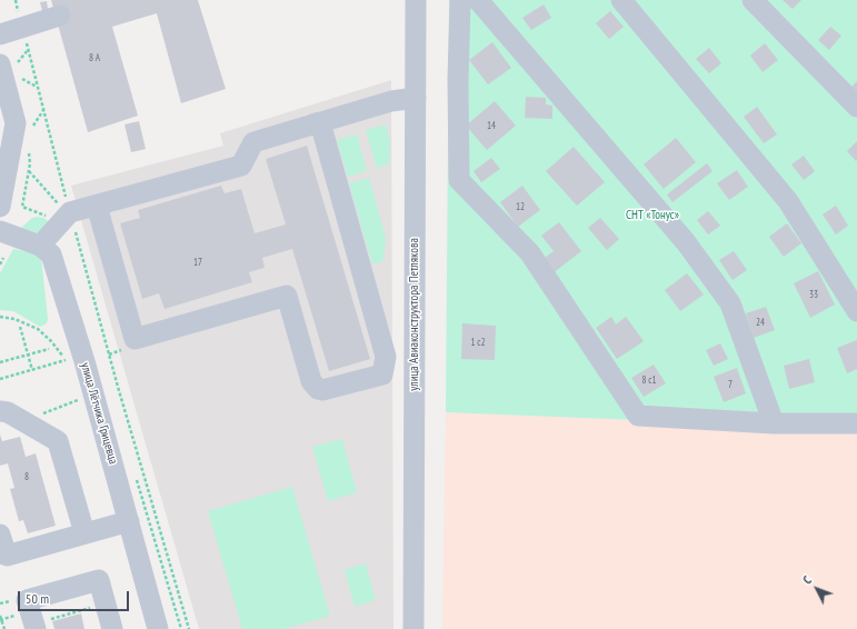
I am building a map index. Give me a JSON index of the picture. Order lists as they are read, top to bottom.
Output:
{
  "streets": {
    "street": ["улица Авиаконструктора Петлякова", "улица Лётчика Грицевца"]
  },
  "parks": ["СНТ «Тонус»"],
  "house_numbers": [
    "8 А",
    "14",
    "12",
    "17",
    "33",
    "24",
    "1 с2",
    "8 с1",
    "7",
    "8"
  ],
  "scale_bar": "50 m",
  "north": "top left"
}
